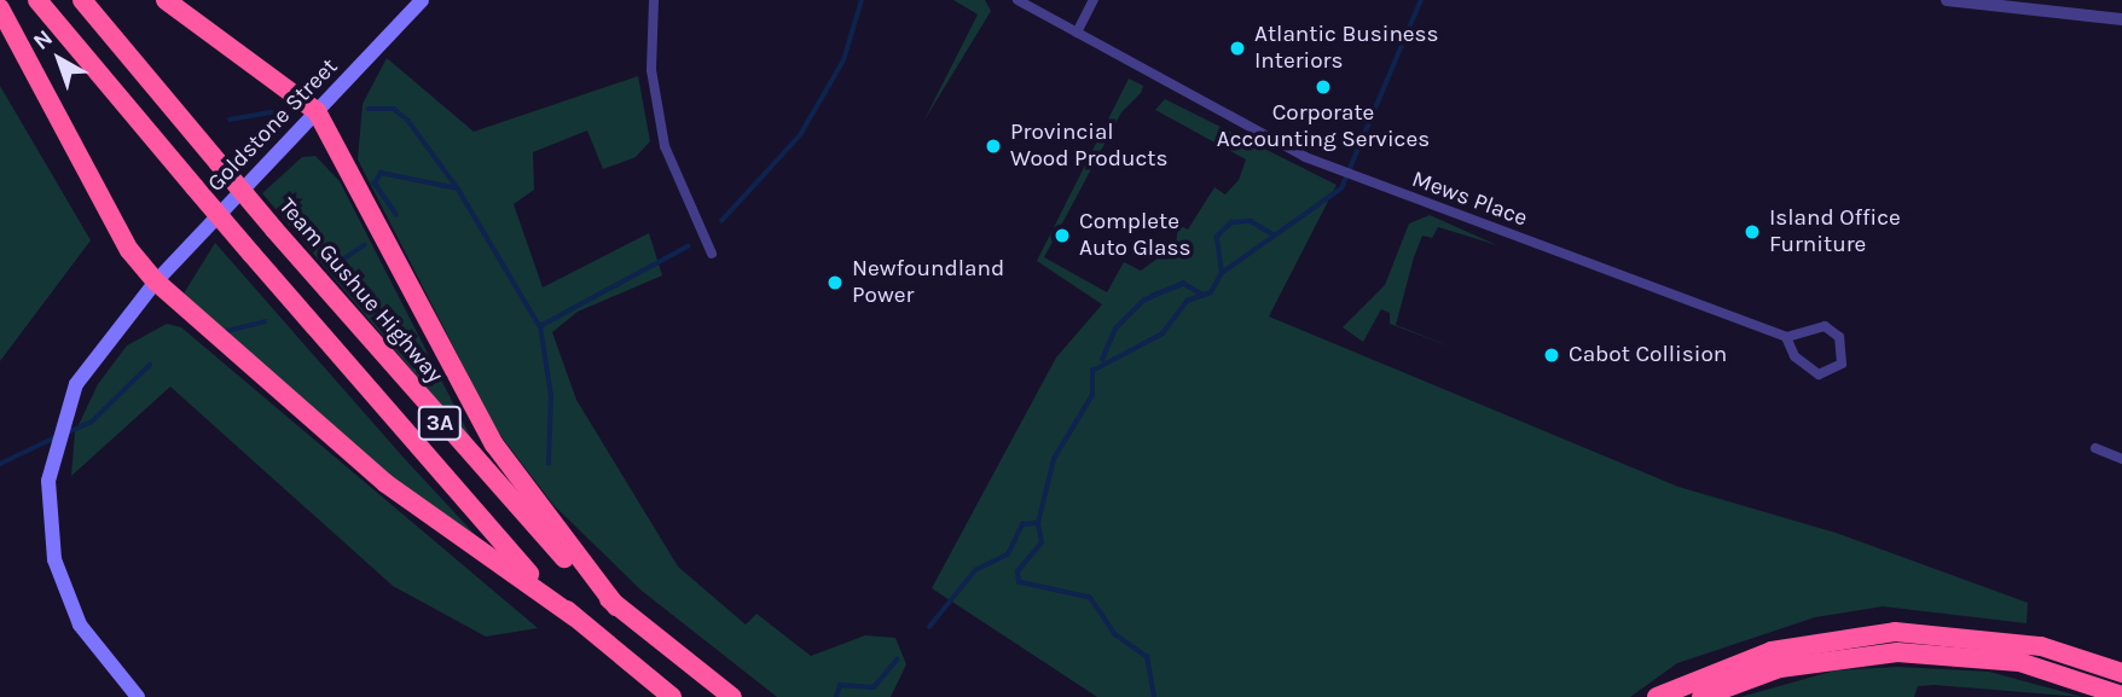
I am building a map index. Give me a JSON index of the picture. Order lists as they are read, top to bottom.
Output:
{
  "streets": {
    "highway": ["Team Gushue Highway", "3A"],
    "main road": ["Goldstone Street"],
    "street": ["Mews Place"]
  },
  "places": [
    "Atlantic Business Interiors",
    "Corporate Accounting Services",
    "Provincial Wood Products",
    "Island Office Furniture",
    "Complete Auto Glass",
    "Newfoundland Power",
    "Cabot Collision"
  ],
  "north": "top left"
}
